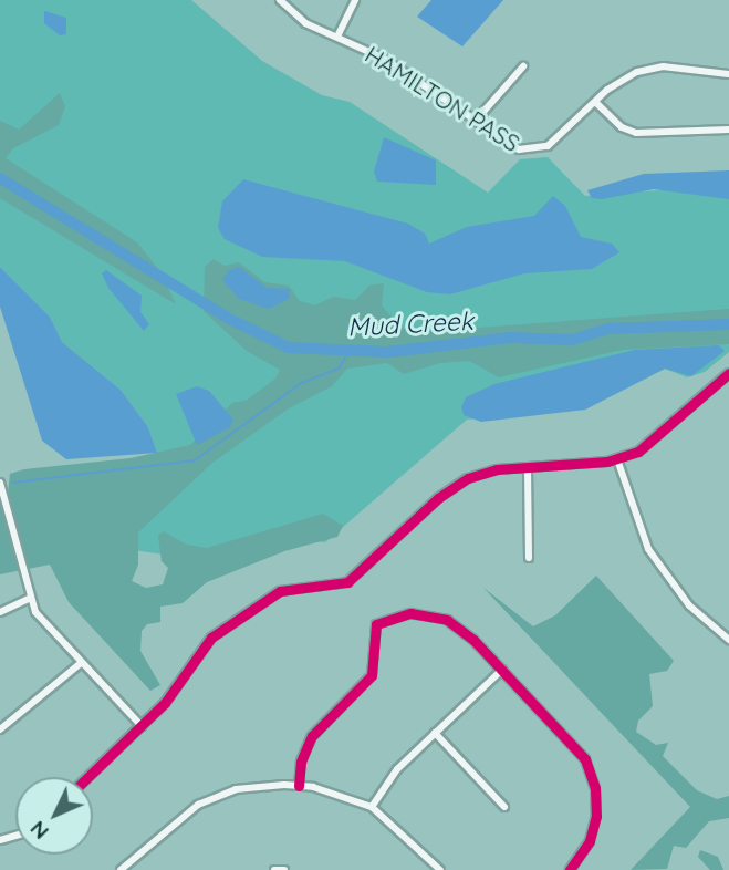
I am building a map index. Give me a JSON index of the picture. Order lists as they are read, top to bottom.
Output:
{
  "streets": {
    "street": ["HAMILTON PASS"]
  },
  "water": ["Mud Creek"],
  "north": "bottom left"
}
